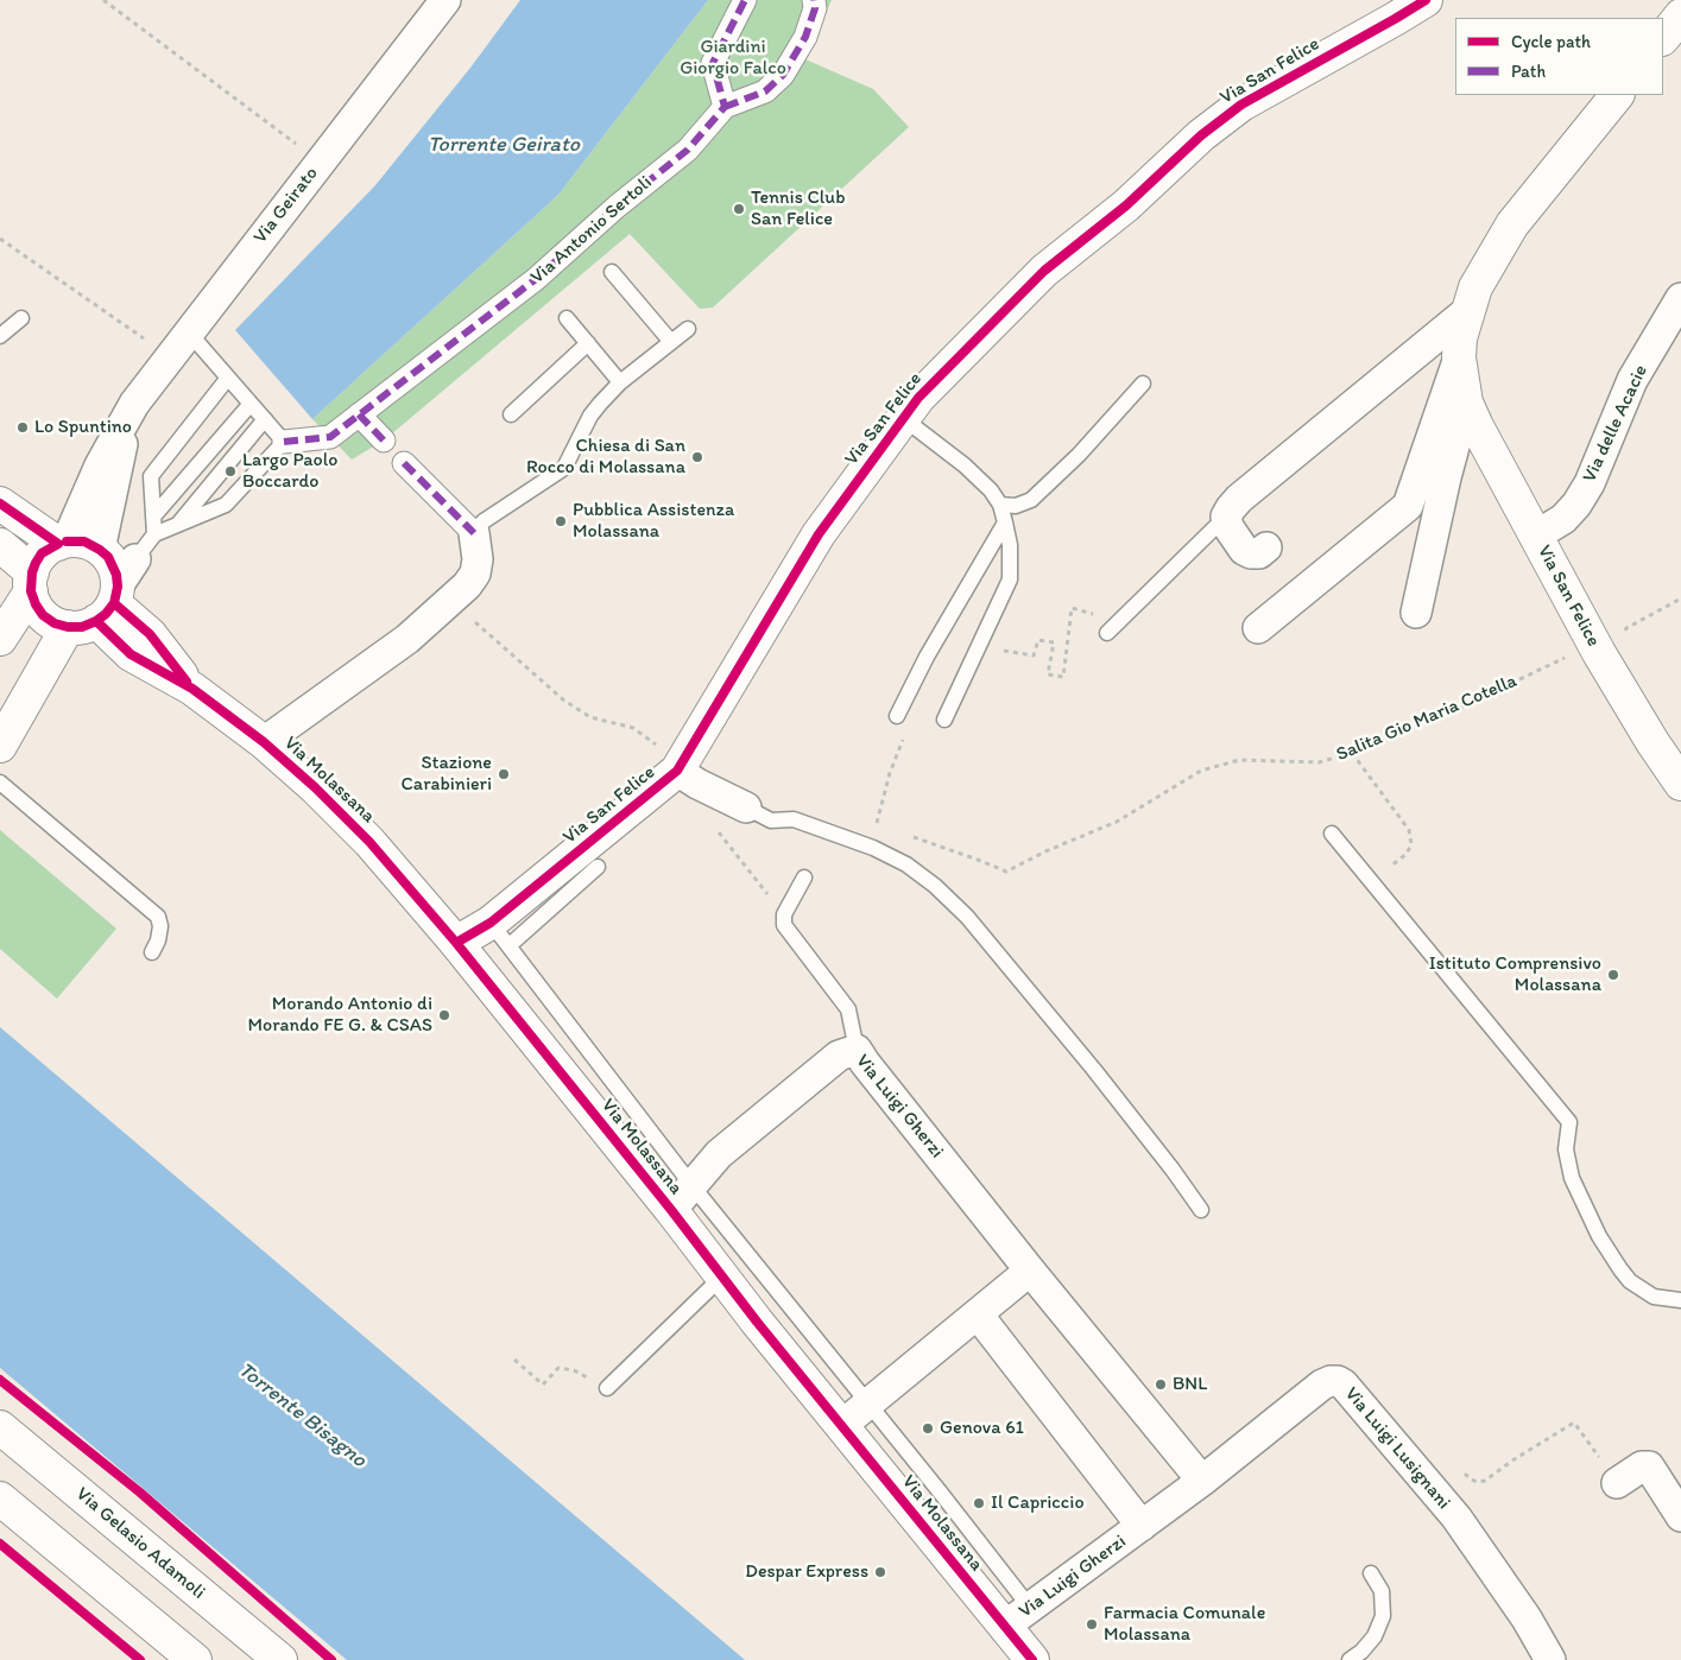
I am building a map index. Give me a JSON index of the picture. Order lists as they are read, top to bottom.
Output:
{
  "streets": {
    "main road": ["Via San Felice", "Via Molassana", "Via Gelasio Adamoli"],
    "street": [
      "Via Geirato",
      "Via Antonio Sertoli",
      "Via delle Acacie",
      "Via Luigi Gherzi",
      "Via Luigi Lusignani"
    ],
    "path": ["Salita Gio Maria Cotella"]
  },
  "crossings": [
    ["Via San Felice", "Via delle Acacie"],
    ["Via San Felice", "Via Molassana"],
    ["Via Geirato", "Via Molassana"],
    ["Via Molassana", "Via Luigi Gherzi"],
    ["Via Luigi Gherzi", "Via Luigi Lusignani"]
  ],
  "water": ["Torrente Geirato", "Torrente Bisagno"],
  "parks": ["Giardini Giorgio Falco"],
  "places": [
    "Tennis Club San Felice",
    "Lo Spuntino",
    "Chiesa di San Rocco di Molassana",
    "Largo Paolo Boccardo",
    "Pubblica Assistenza Molassana",
    "Stazione Carabinieri",
    "Istituto Comprensivo Molassana",
    "Morando Antonio di Morando FE G. & CSAS",
    "BNL",
    "Genova 61",
    "Il Capriccio",
    "Despar Express",
    "Farmacia Comunale Molassana"
  ],
  "legend": ["Cycle path", "Path"]
}
